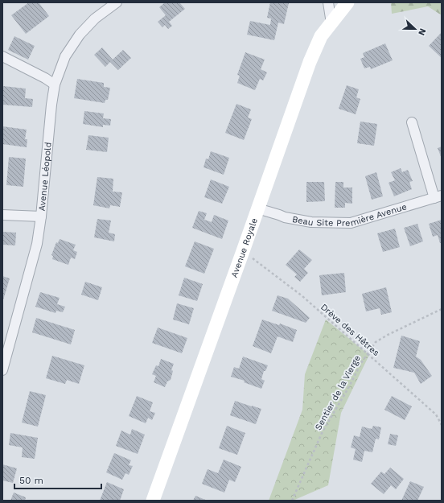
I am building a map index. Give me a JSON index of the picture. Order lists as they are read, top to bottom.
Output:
{
  "streets": {
    "street": ["Avenue Léopold", "Beau Site Première Avenue", "Avenue Royale"],
    "path": ["Drève des Hêtres", "Sentier de la Vierge"]
  },
  "crossings": [
    ["Beau Site Première Avenue", "Avenue Royale"],
    ["Avenue Royale", "Drève des Hêtres"],
    ["Drève des Hêtres", "Sentier de la Vierge"]
  ],
  "scale_bar": "50 m",
  "north": "right"
}
